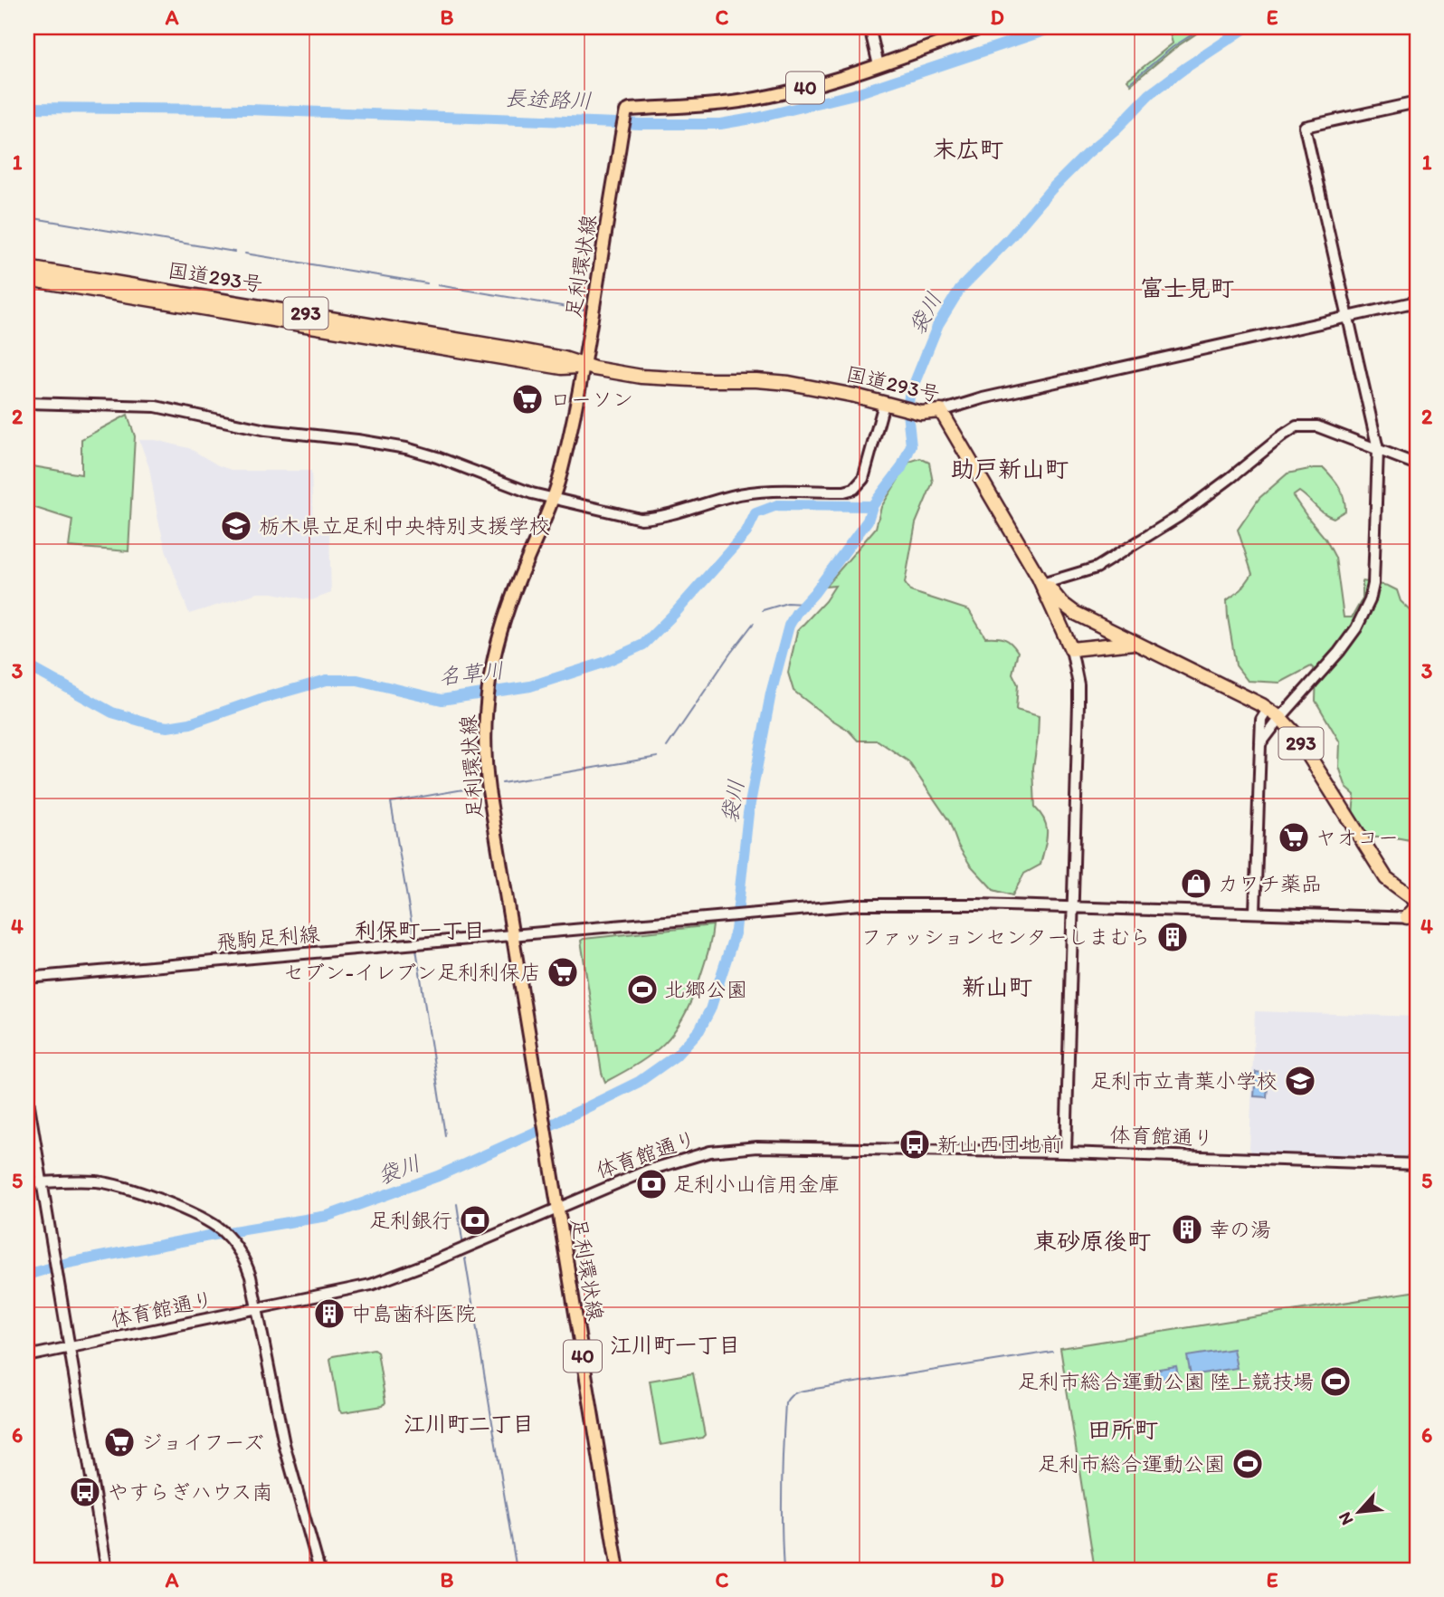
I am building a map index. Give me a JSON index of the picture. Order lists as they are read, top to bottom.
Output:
{
  "streets": {
    "highway": ["国道293号", "293"],
    "main road": ["40", "足利環状線"],
    "street": ["飛駒足利線", "体育館通り"]
  },
  "crossings": [
    ["足利環状線", "国道293号"],
    ["足利環状線", "飛駒足利線"],
    ["足利環状線", "体育館通り"]
  ],
  "districts": [
    "末広町",
    "富士見町",
    "助戸新山町",
    "利保町一丁目",
    "新山町",
    "東砂原後町",
    "江川町一丁目",
    "江川町二丁目",
    "田所町"
  ],
  "water": ["長途路川", "袋川", "名草川"],
  "places": {
    "supermarket": [
      "ローソン",
      "ヤオコー",
      "セブン-イレブン足利利保店",
      "ジョイフーズ"
    ],
    "school or university": ["栃木県立足利中央特別支援学校", "足利市立青葉小学校"],
    "shop": ["カワチ薬品"],
    "building": ["ファッションセンターしまむら", "幸の湯", "中島歯科医院"],
    "sports": ["北郷公園", "足利市総合運動公園 陸上競技場", "足利市総合運動公園"],
    "bus stop": ["新山西団地前", "やすらぎハウス南"],
    "bank": ["足利小山信用金庫", "足利銀行"]
  },
  "north": "bottom left",
  "grid": {
    "columns": [
      "A",
      "B",
      "C",
      "D",
      "E"
    ],
    "rows": [
      "1",
      "2",
      "3",
      "4",
      "5",
      "6"
    ]
  }
}
